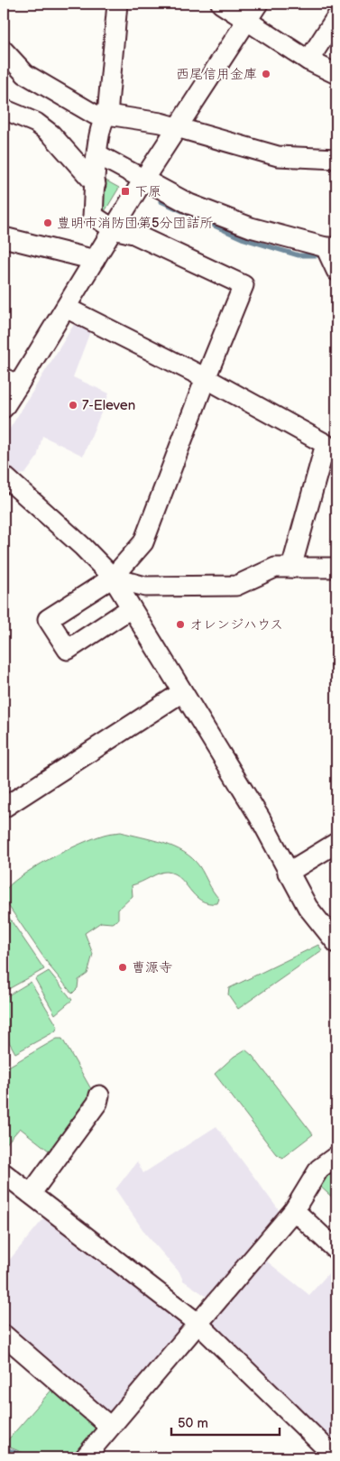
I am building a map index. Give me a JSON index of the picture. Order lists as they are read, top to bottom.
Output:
{
  "places": {
    "other": [
      "西尾信用金庫",
      "豊明市消防団第5分団詰所",
      "7-Eleven",
      "オレンジハウス",
      "曹源寺"
    ],
    "transit": ["下原"]
  },
  "scale_bar": "50 m"
}
